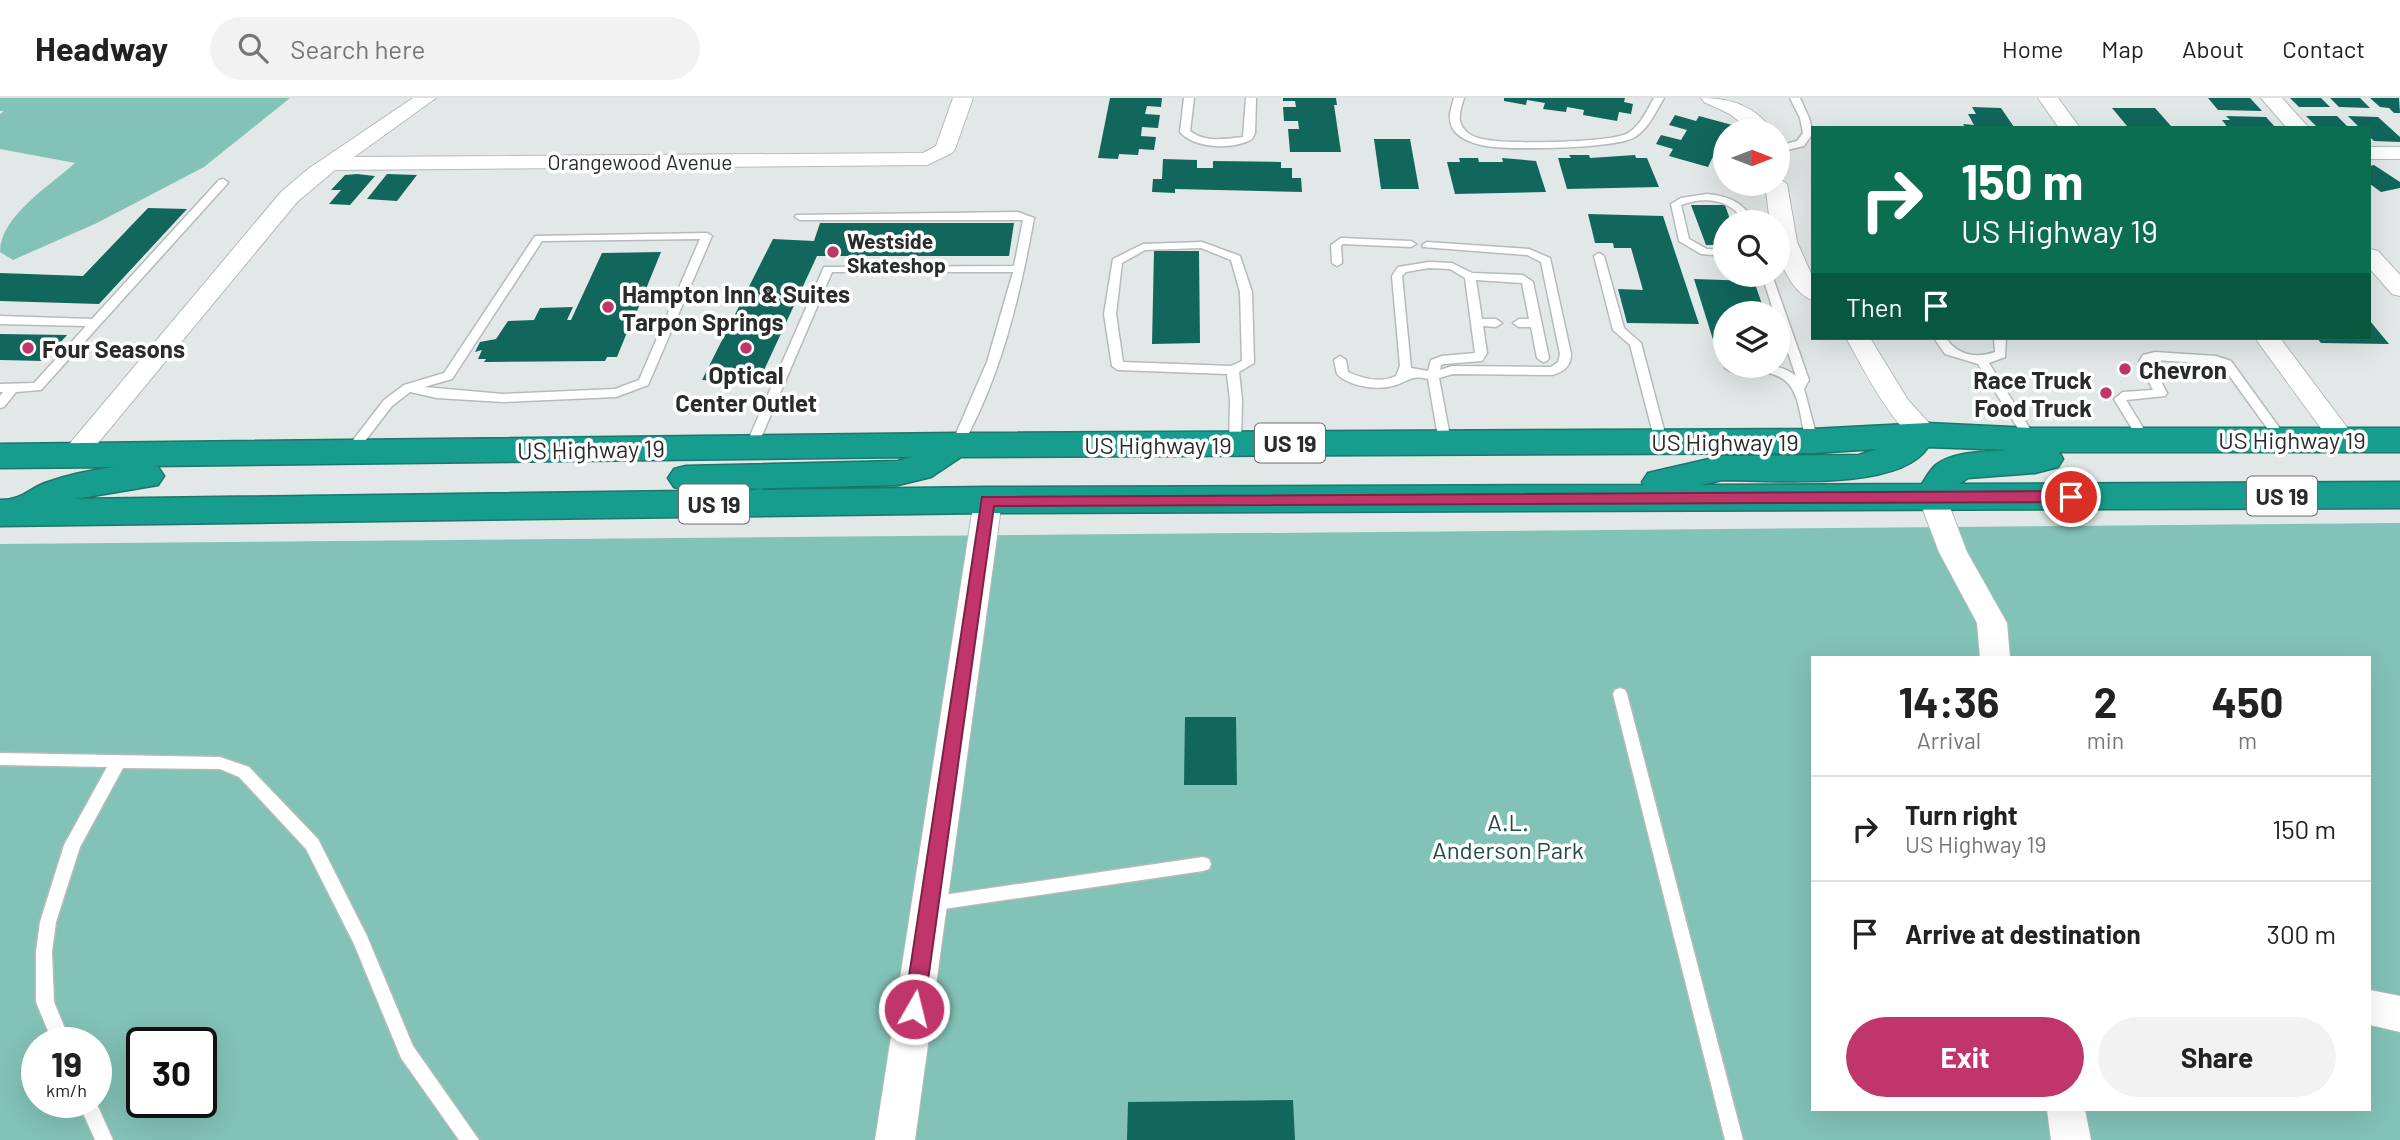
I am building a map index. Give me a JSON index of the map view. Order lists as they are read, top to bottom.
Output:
{
  "streets": {
    "highway": ["US Highway 19", "US 19"],
    "street": ["Orangewood Avenue"]
  },
  "parks": ["A.L. Anderson Park"],
  "places": [
    "Westside Skateshop",
    "Hampton Inn & Suites Tarpon Springs",
    "Four Seasons",
    "Optical Center Outlet",
    "Chevron",
    "Race Truck Food Truck"
  ],
  "north": "right",
  "page": {
    "header": "Headway",
    "search": "Search here",
    "nav": [
      "Home",
      "Map",
      "About",
      "Contact"
    ],
    "turn": ["150 m", "US Highway 19"],
    "then": "Then",
    "eta": [
      "14:36",
      "Arrival",
      "2",
      "min",
      "450",
      "m"
    ],
    "list": [
      {
        "name": "Turn right",
        "note": "US Highway 19",
        "value": "150 m"
      },
      {
        "name": "Arrive at destination",
        "value": "300 m"
      }
    ],
    "buttons": ["Exit", "Share"],
    "speed": "19 km/h",
    "limit": "30"
  }
}
